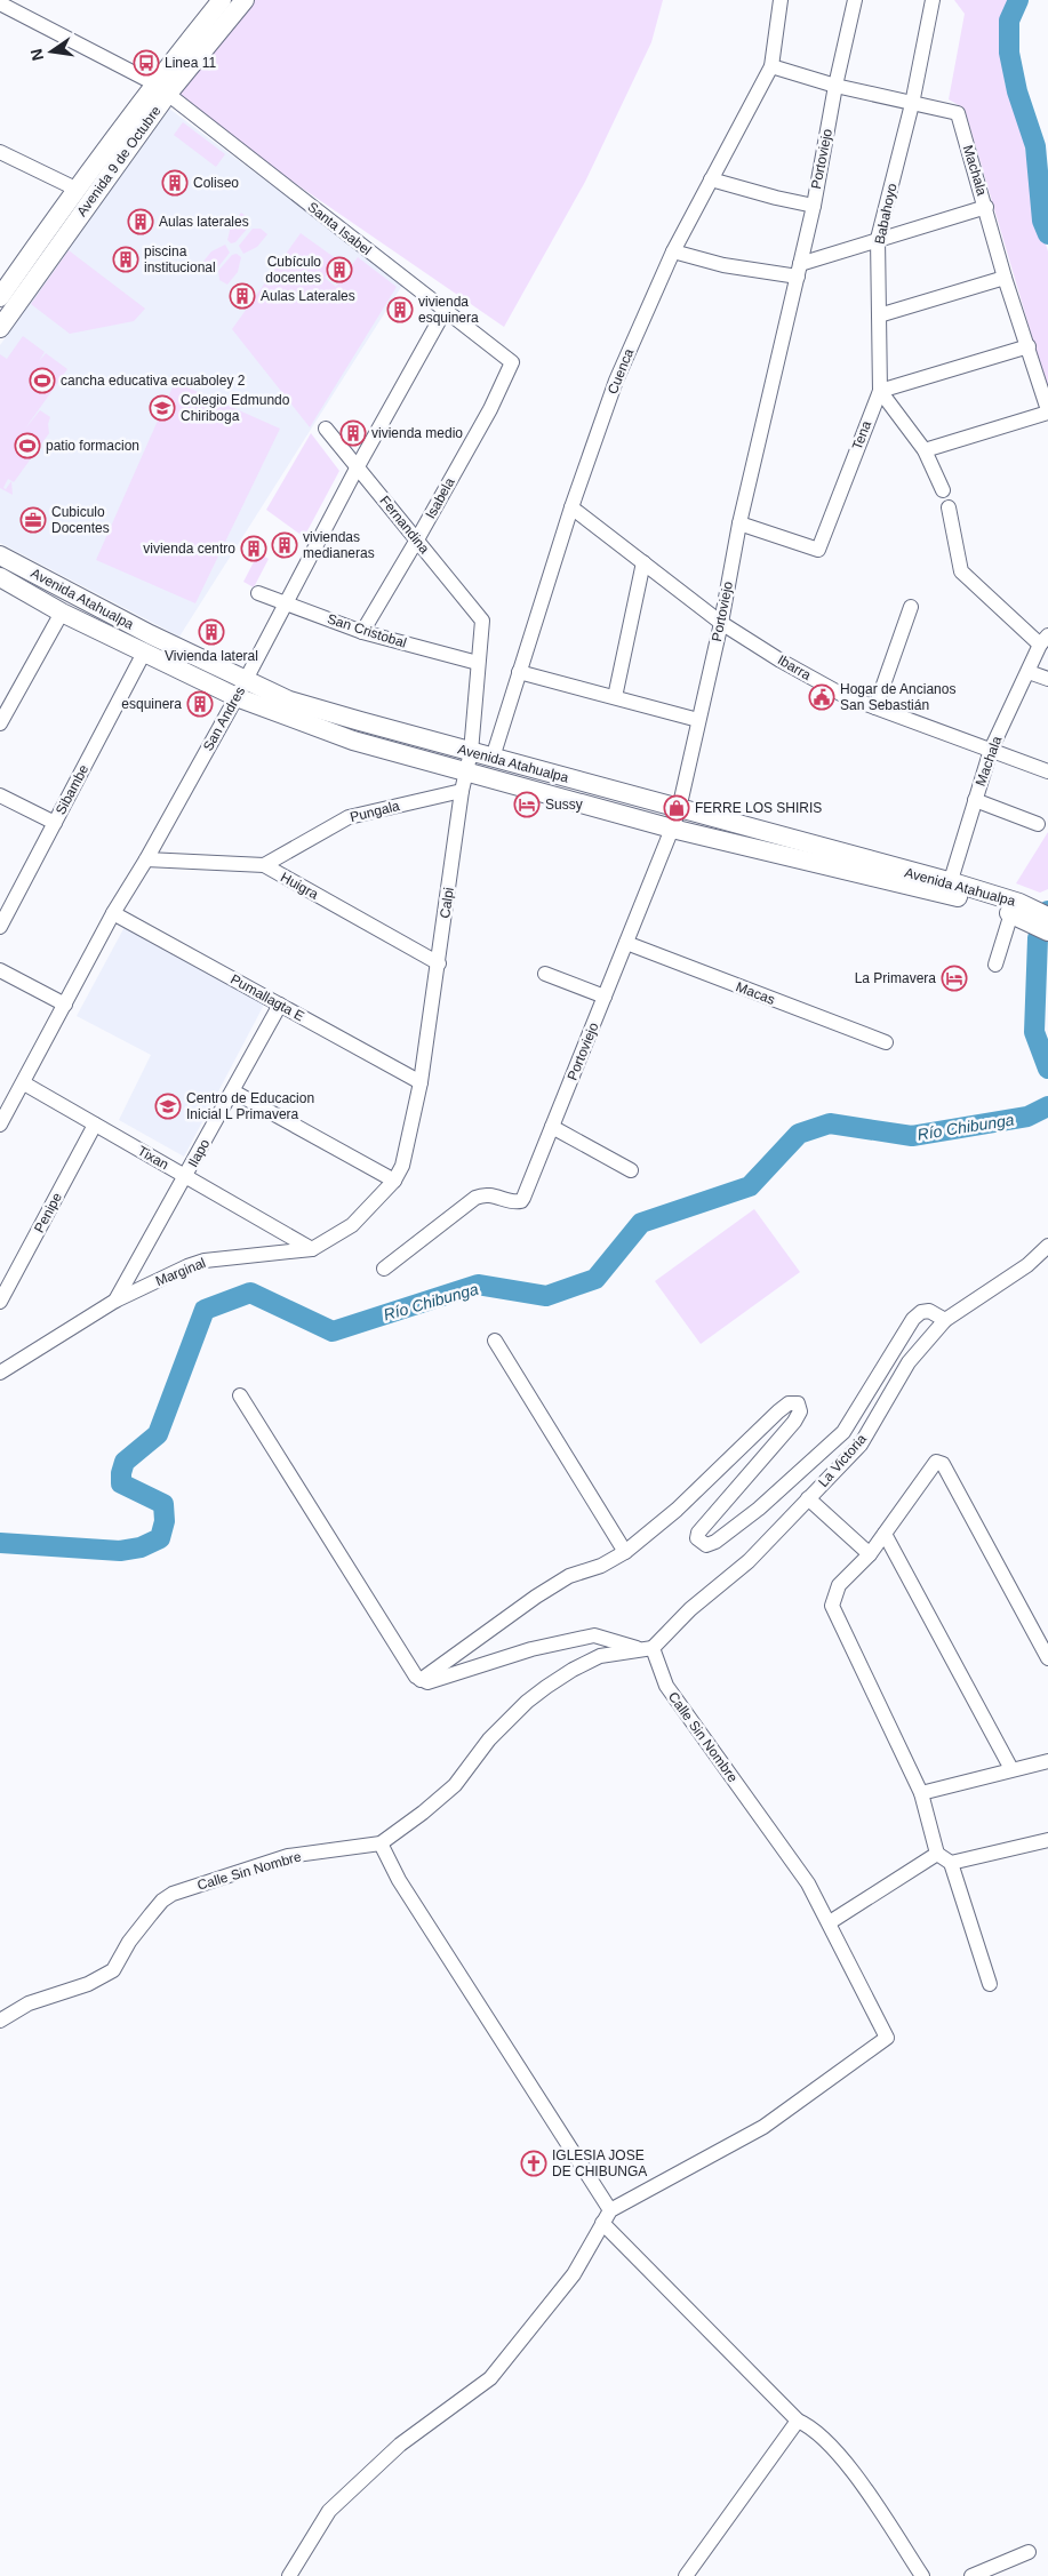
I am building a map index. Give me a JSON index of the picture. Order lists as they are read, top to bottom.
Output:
{
  "streets": {
    "main road": ["Avenida 9 de Octubre", "Avenida Atahualpa"],
    "street": [
      "Portoviejo",
      "Machala",
      "Babahoyo",
      "Santa Isabel",
      "Cuenca",
      "Tena",
      "Isabela",
      "Fernandina",
      "San Cristobal",
      "Ibarra",
      "San Andres",
      "Sibambe",
      "Pungala",
      "Huigra",
      "Calpi",
      "Macas",
      "Pumallagta E",
      "Ilapo",
      "Tixan",
      "Penipe",
      "Marginal",
      "La Victoria",
      "Calle Sin Nombre"
    ]
  },
  "crossings": [
    ["Portoviejo", "Machala"],
    ["Portoviejo", "Tena"],
    ["Portoviejo", "Avenida Atahualpa"],
    ["Portoviejo", "Ibarra"],
    ["Portoviejo", "Macas"],
    ["Avenida 9 de Octubre", "Santa Isabel"],
    ["Machala", "Babahoyo"],
    ["Machala", "Cuenca"],
    ["Machala", "Avenida Atahualpa"],
    ["Machala", "Ibarra"],
    ["Babahoyo", "Tena"],
    ["Santa Isabel", "Isabela"],
    ["Santa Isabel", "San Andres"],
    ["Cuenca", "Avenida Atahualpa"],
    ["Cuenca", "Ibarra"],
    ["Isabela", "Fernandina"],
    ["Isabela", "San Cristobal"],
    ["Fernandina", "San Andres"],
    ["Fernandina", "Calpi"],
    ["Avenida Atahualpa", "San Andres"],
    ["Avenida Atahualpa", "Sibambe"],
    ["Avenida Atahualpa", "Calpi"],
    ["San Cristobal", "San Andres"],
    ["San Cristobal", "Calpi"],
    ["San Andres", "Huigra"],
    ["San Andres", "Pumallagta E"],
    ["San Andres", "Tixan"],
    ["Pungala", "Huigra"],
    ["Pungala", "Calpi"],
    ["Huigra", "Calpi"],
    ["Calpi", "Pumallagta E"],
    ["Calpi", "Marginal"],
    ["Pumallagta E", "Ilapo"],
    ["Ilapo", "Tixan"],
    ["Ilapo", "Marginal"],
    ["Tixan", "Penipe"],
    ["Tixan", "Marginal"],
    ["La Victoria", "Calle Sin Nombre"]
  ],
  "water": ["Río Chibunga"],
  "places": {
    "bus stop": ["Linea 11"],
    "building": [
      "Coliseo",
      "Aulas laterales",
      "piscina institucional",
      "Cubículo docentes",
      "Aulas Laterales",
      "vivienda esquinera",
      "vivienda medio",
      "viviendas medianeras",
      "vivienda centro",
      "Vivienda lateral",
      "esquinera"
    ],
    "sports": ["cancha educativa ecuaboley 2", "patio formacion"],
    "school or university": ["Colegio Edmundo Chiriboga", "Centro de Educacion Inicial L Primavera"],
    "office": ["Cubiculo Docentes"],
    "public building": ["Hogar de Ancianos San Sebastián"],
    "hotel": ["Sussy", "La Primavera"],
    "shop": ["FERRE LOS SHIRIS"],
    "church": ["IGLESIA JOSE DE CHIBUNGA"]
  },
  "north": "left"
}
